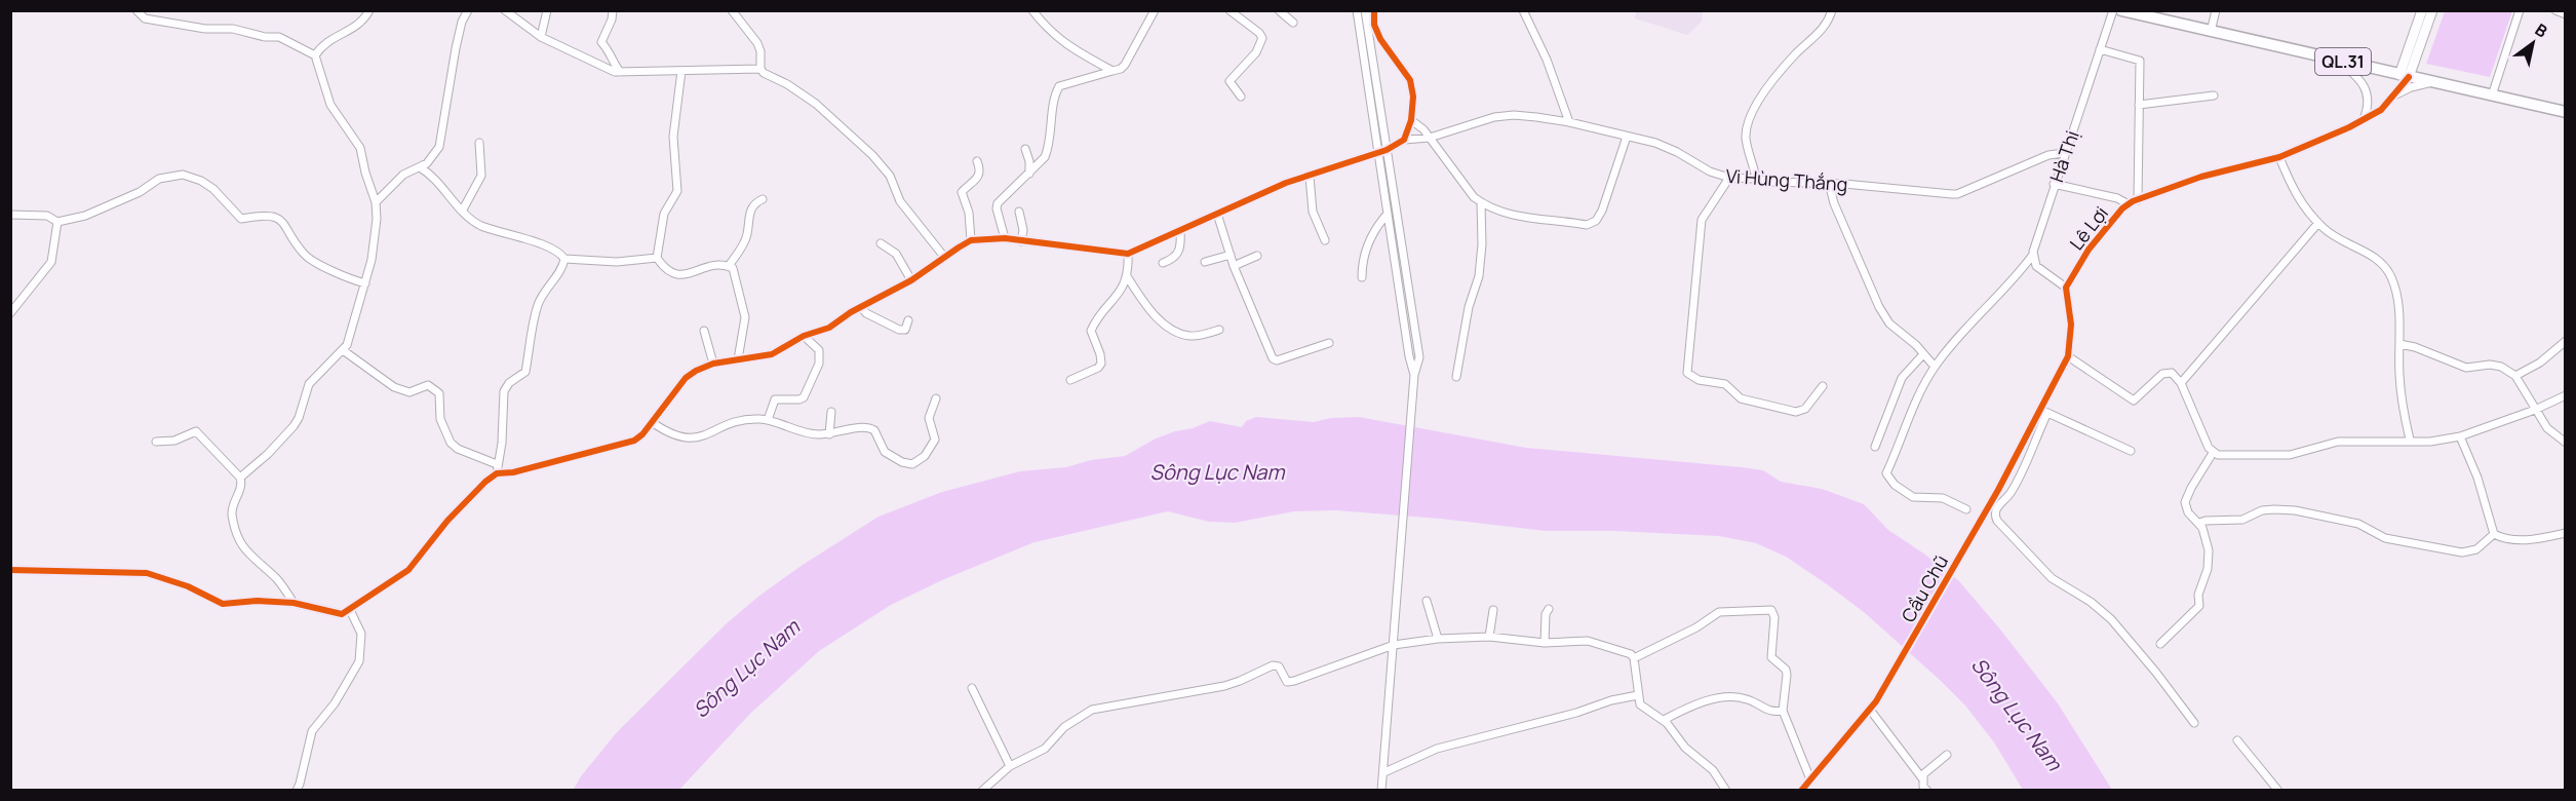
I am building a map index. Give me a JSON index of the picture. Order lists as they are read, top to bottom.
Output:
{
  "streets": {
    "highway": ["QL.31"],
    "street": [
      "Hà Thị",
      "Vi Hùng Thắng",
      "Lê Lợi",
      "Cầu Chũ"
    ]
  },
  "crossings": [
    ["Hà Thị", "Vi Hùng Thắng"]
  ],
  "water": ["Sông Lục Nam"],
  "north": "top right"
}
